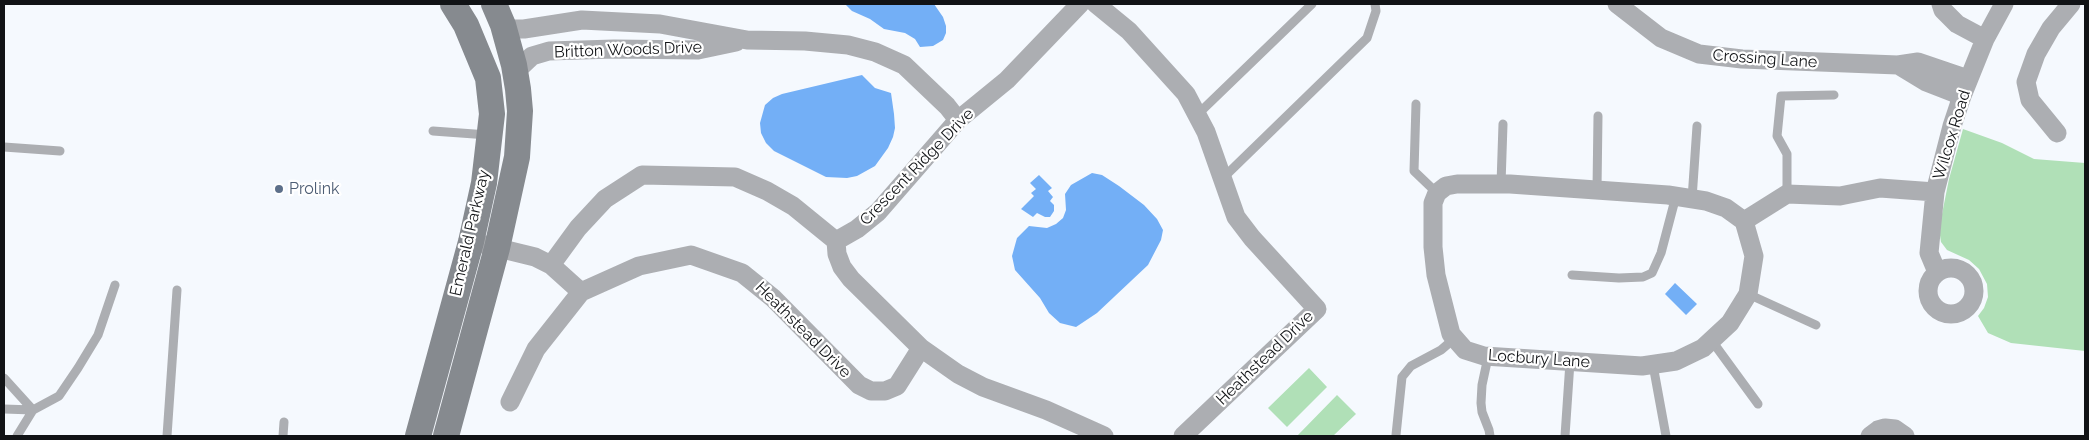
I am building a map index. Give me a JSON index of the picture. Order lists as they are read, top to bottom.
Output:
{
  "streets": {
    "main road": ["Emerald Parkway"],
    "street": [
      "Britton Woods Drive",
      "Crossing Lane",
      "Wilcox Road",
      "Crescent Ridge Drive",
      "Heathstead Drive",
      "Locbury Lane"
    ]
  },
  "crossings": [
    ["Britton Woods Drive", "Crescent Ridge Drive"],
    ["Britton Woods Drive", "Emerald Parkway"],
    ["Crossing Lane", "Wilcox Road"]
  ],
  "places": ["Prolink"]
}
